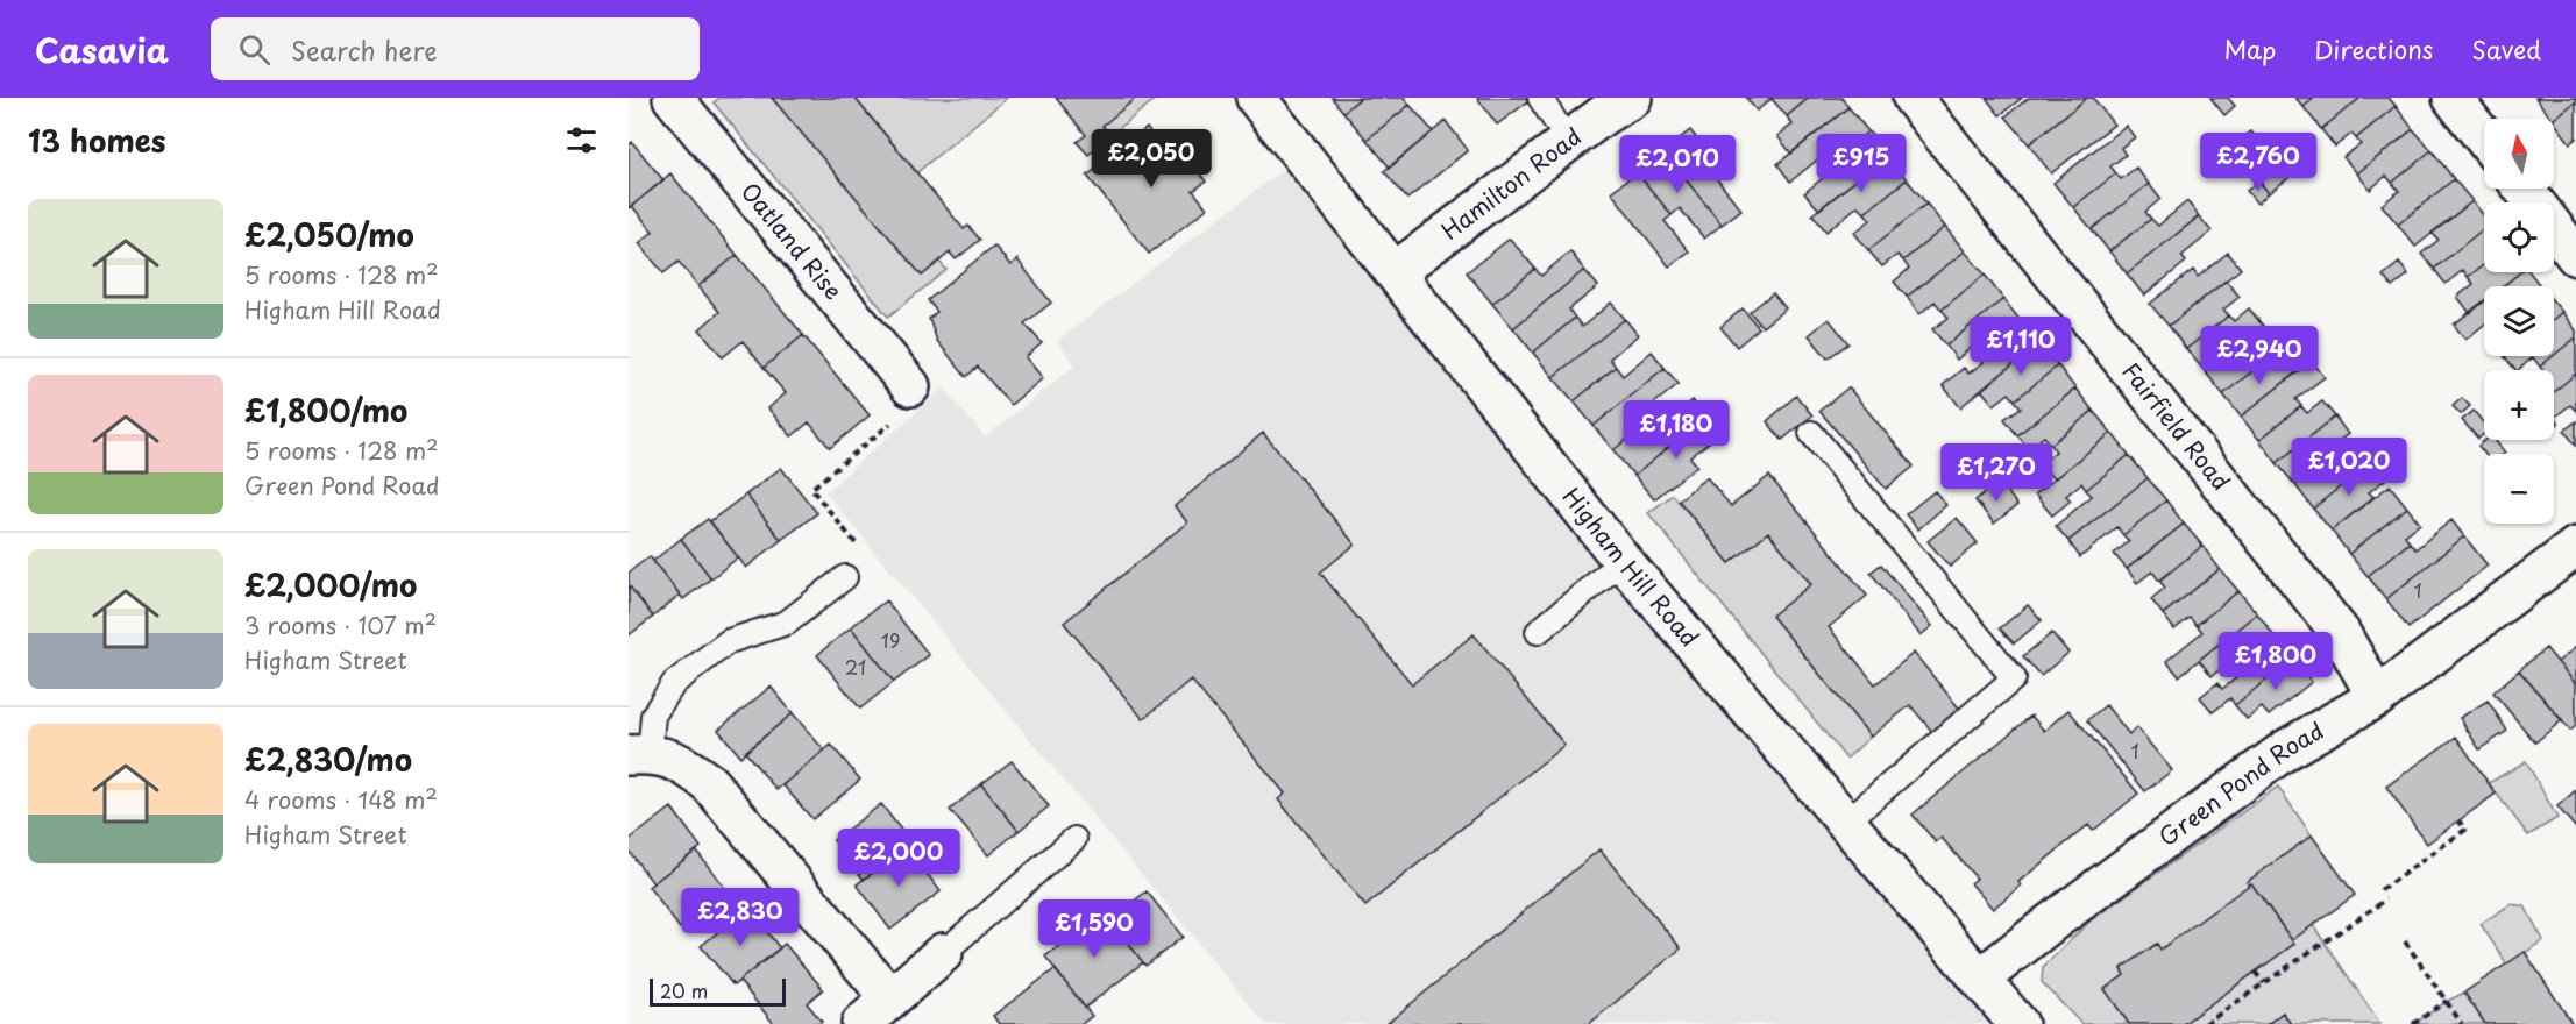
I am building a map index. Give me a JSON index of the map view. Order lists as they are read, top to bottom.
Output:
{
  "streets": {
    "street": [
      "Hamilton Road",
      "Oatland Rise",
      "Fairfield Road",
      "Higham Hill Road",
      "Green Pond Road"
    ]
  },
  "crossings": [
    ["Hamilton Road", "Higham Hill Road"],
    ["Fairfield Road", "Green Pond Road"],
    ["Higham Hill Road", "Green Pond Road"]
  ],
  "house_numbers": [
    "1",
    "19",
    "21",
    "1"
  ],
  "scale_bar": "20 m",
  "north": "top",
  "page": {
    "header": "Casavia",
    "search": "Search here",
    "nav": ["Map", "Directions", "Saved"],
    "heading": "13 homes",
    "map_buttons": ["+", "−"],
    "price": [
      "£2,050",
      "£2,760",
      "£915",
      "£2,010",
      "£1,110",
      "£2,940",
      "£1,180",
      "£1,020",
      "£1,270",
      "£1,800",
      "£2,000",
      "£2,830",
      "£1,590"
    ],
    "list": [
      {
        "name": "£2,050/mo",
        "note": "5 rooms · 128 m² · Higham Hill Road"
      },
      {
        "name": "£1,800/mo",
        "note": "5 rooms · 128 m² · Green Pond Road"
      },
      {
        "name": "£2,000/mo",
        "note": "3 rooms · 107 m² · Higham Street"
      },
      {
        "name": "£2,830/mo",
        "note": "4 rooms · 148 m² · Higham Street"
      }
    ],
    "scale": "20 m"
  }
}
